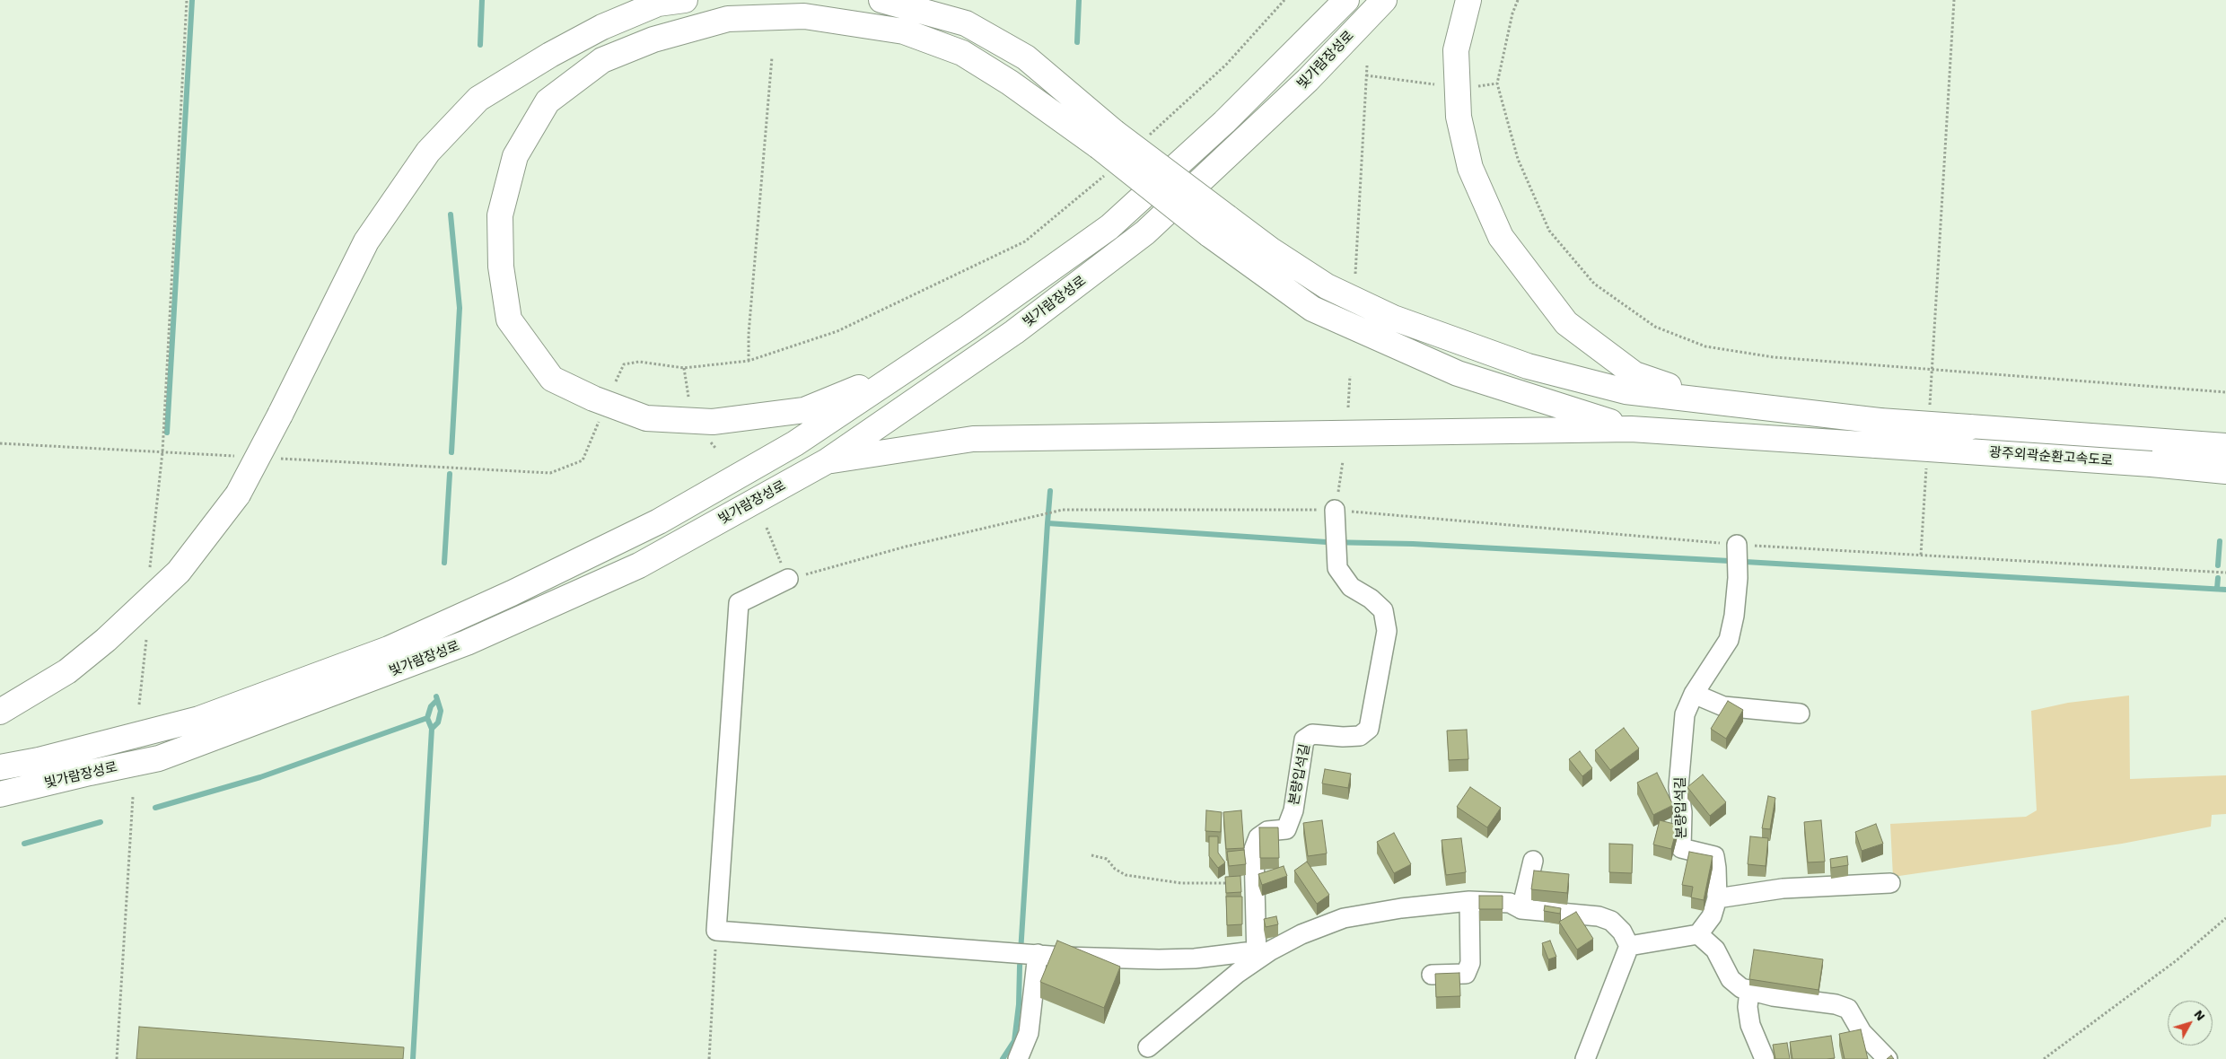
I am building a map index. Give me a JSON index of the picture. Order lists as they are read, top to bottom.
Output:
{
  "streets": {
    "highway": ["빛가람장성로", "광주외곽순환고속도로"],
    "lane": ["본량입석길"]
  },
  "north": "top right"
}
